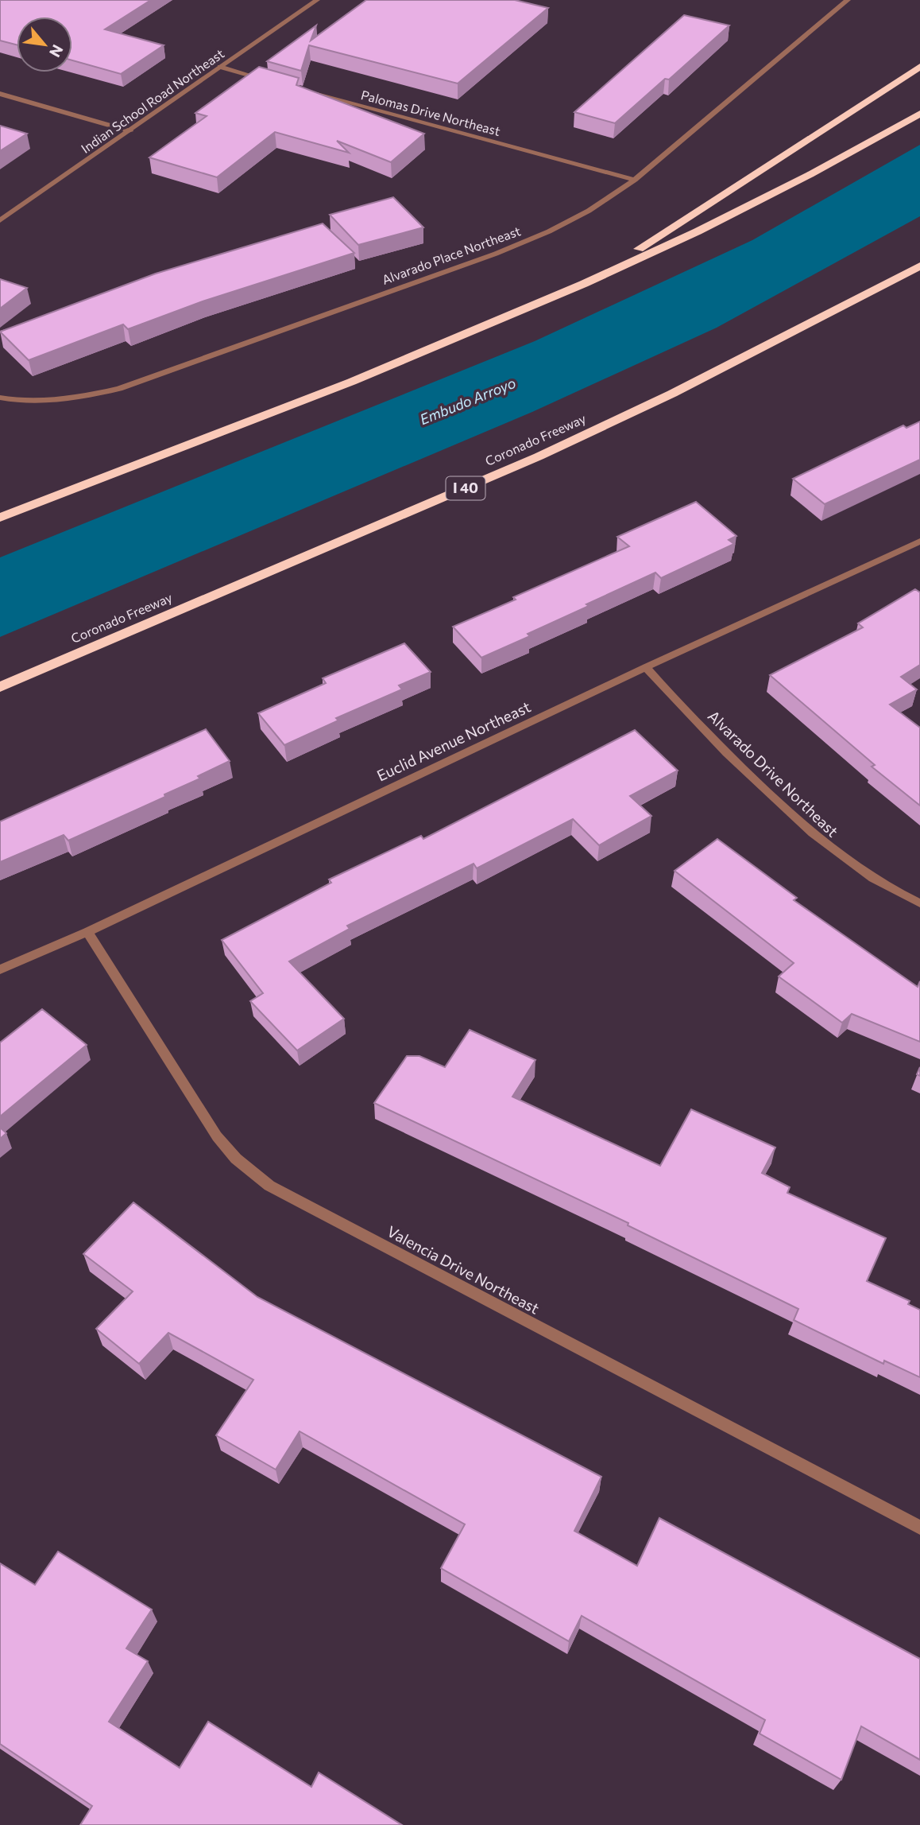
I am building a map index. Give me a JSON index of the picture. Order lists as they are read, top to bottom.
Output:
{
  "streets": {
    "highway": ["Coronado Freeway", "I 40"],
    "street": [
      "Indian School Road Northeast",
      "Palomas Drive Northeast",
      "Alvarado Place Northeast",
      "Euclid Avenue Northeast",
      "Alvarado Drive Northeast",
      "Valencia Drive Northeast"
    ]
  },
  "crossings": [
    ["Palomas Drive Northeast", "Alvarado Place Northeast"],
    ["Euclid Avenue Northeast", "Alvarado Drive Northeast"],
    ["Euclid Avenue Northeast", "Valencia Drive Northeast"]
  ],
  "water": ["Embudo Arroyo"],
  "north": "bottom right"
}
